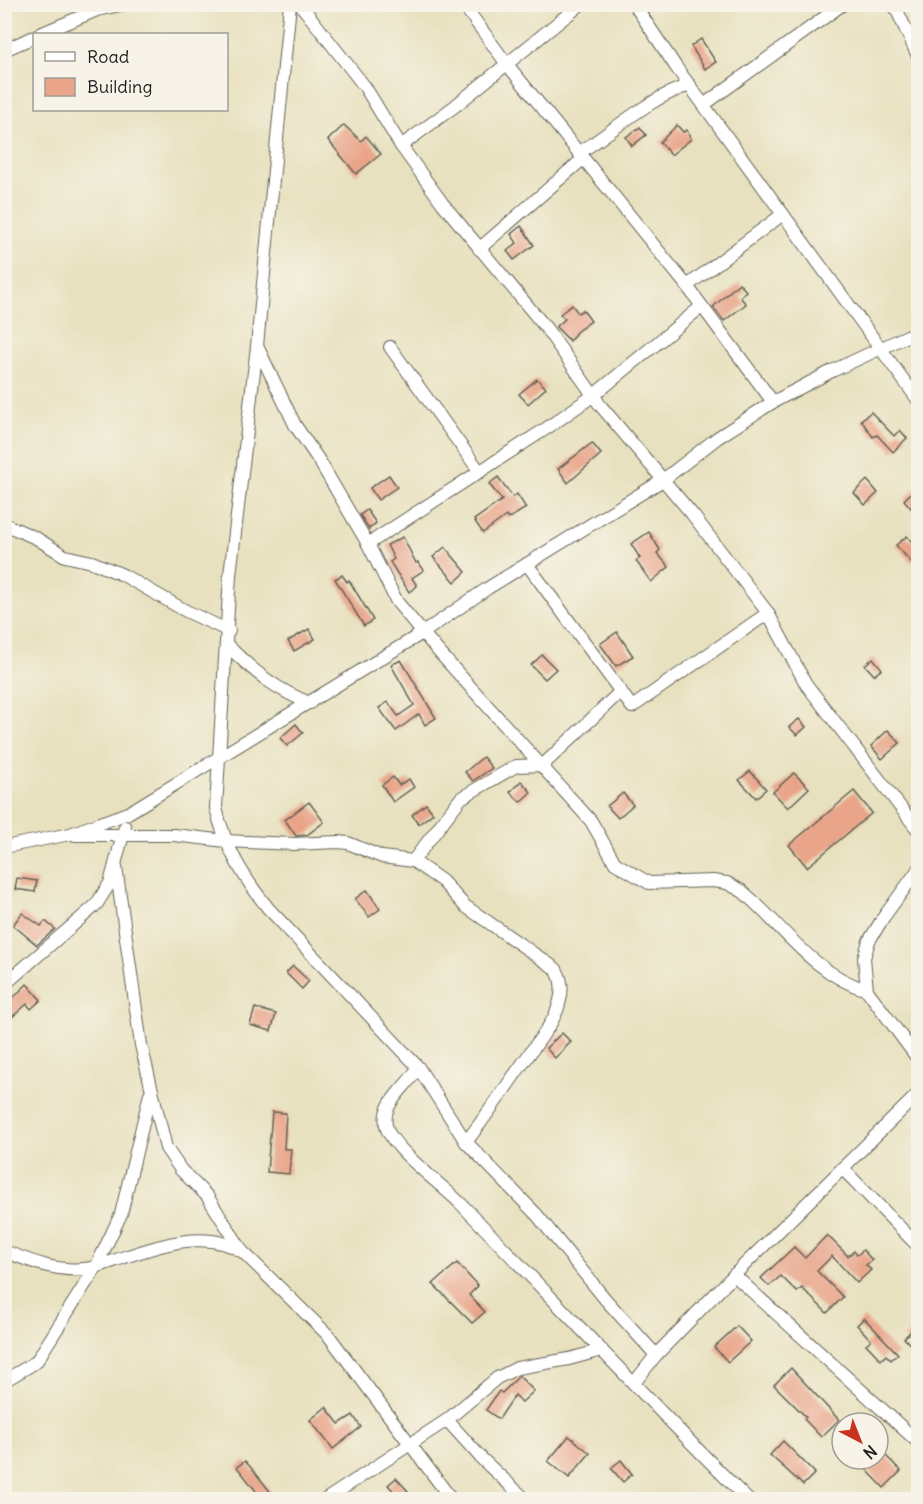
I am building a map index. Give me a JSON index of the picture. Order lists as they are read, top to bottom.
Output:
{
  "legend": ["Road", "Building"],
  "north": "bottom right"
}
